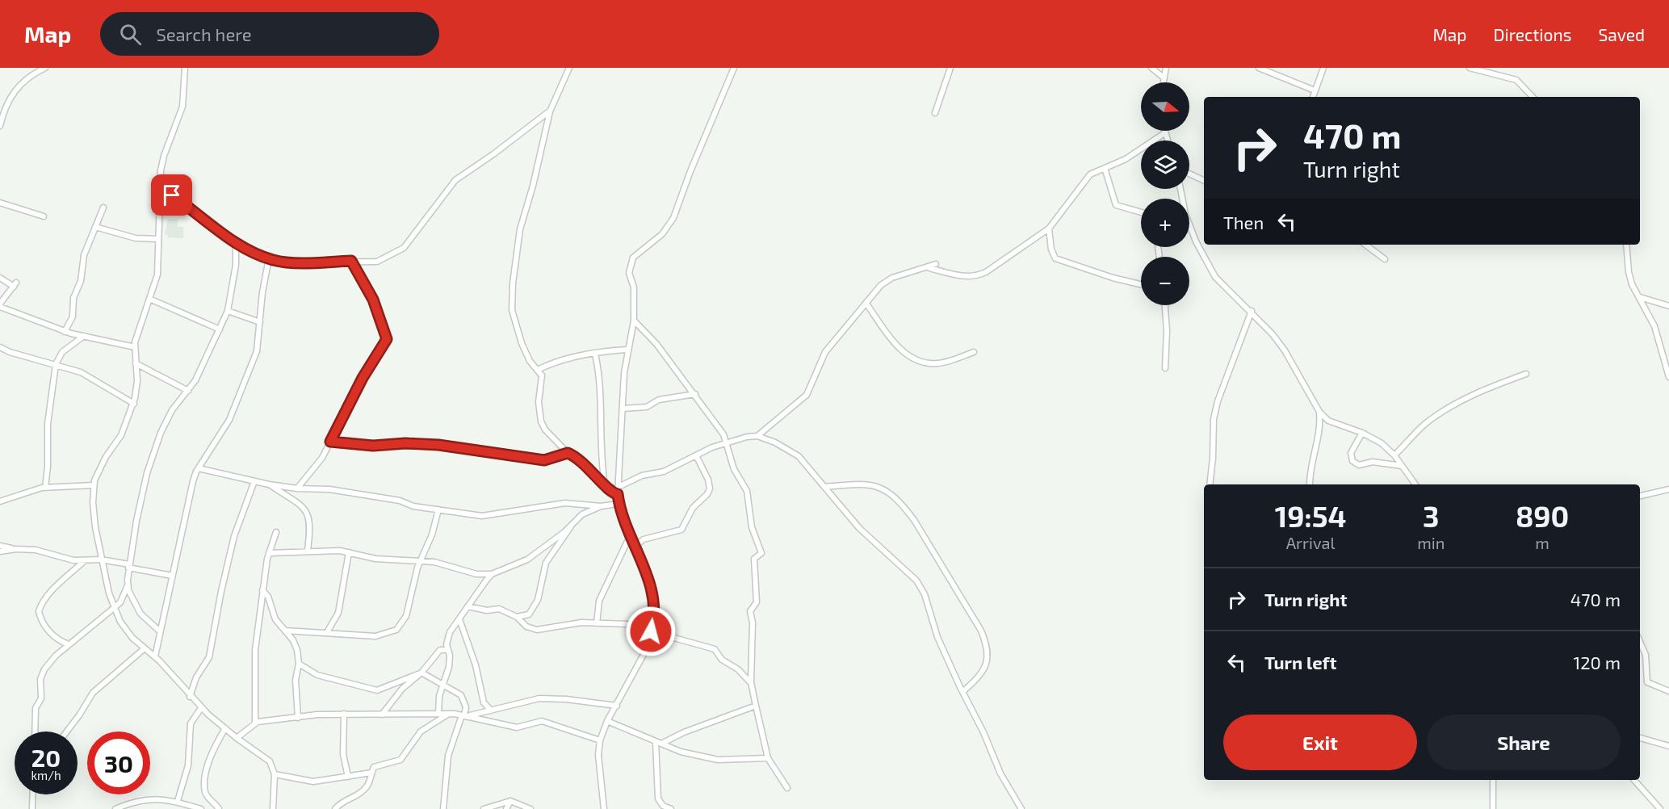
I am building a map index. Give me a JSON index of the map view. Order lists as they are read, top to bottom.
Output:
{
  "north": "right",
  "page": {
    "header": "Map",
    "search": "Search here",
    "nav": ["Map", "Directions", "Saved"],
    "map_buttons": ["+", "−"],
    "turn": ["470 m", "Turn right"],
    "then": "Then",
    "eta": [
      "19:54",
      "Arrival",
      "3",
      "min",
      "890",
      "m"
    ],
    "list": [
      {
        "name": "Turn right",
        "value": "470 m"
      },
      {
        "name": "Turn left",
        "value": "120 m"
      }
    ],
    "buttons": ["Exit", "Share"],
    "speed": "20 km/h",
    "limit": "30"
  }
}
